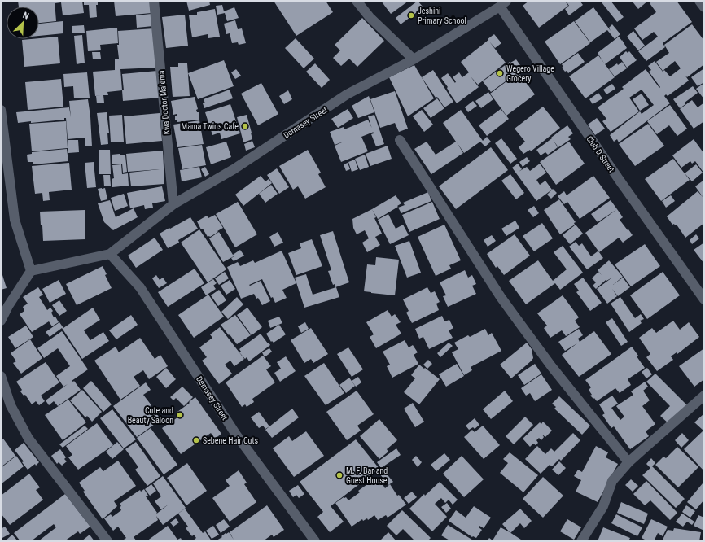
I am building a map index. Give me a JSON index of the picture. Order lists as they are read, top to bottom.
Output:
{
  "streets": {
    "street": ["Kwa Doctor Malema", "Demasey Street", "Club D Street"]
  },
  "crossings": [
    ["Kwa Doctor Malema", "Demasey Street"],
    ["Demasey Street", "Club D Street"]
  ],
  "places": [
    "Jeshini Primary School",
    "Wegero Village Grocery",
    "Mama Twins Cafe",
    "Cute and Beauty Saloon",
    "Sebene Hair Cuts",
    "M. F. Bar and Guest House"
  ],
  "north": "top right"
}
